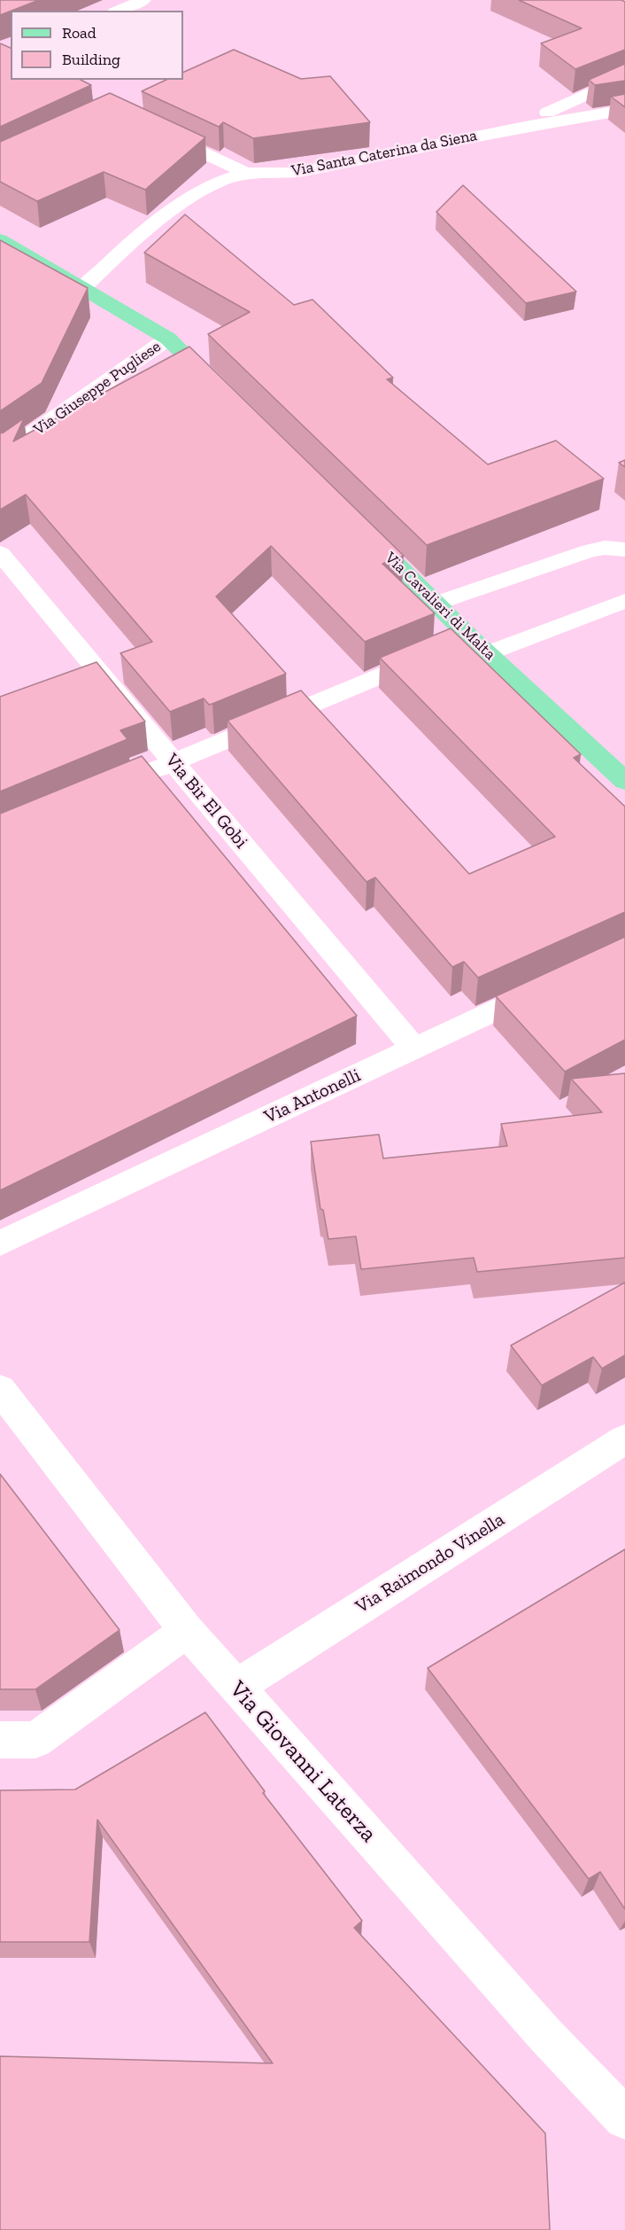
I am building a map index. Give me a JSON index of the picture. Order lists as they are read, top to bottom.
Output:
{
  "streets": {
    "main road": ["Via Cavalieri di Malta"],
    "street": [
      "Via Santa Caterina da Siena",
      "Via Giuseppe Pugliese",
      "Via Bir El Gobi",
      "Via Antonelli",
      "Via Raimondo Vinella",
      "Via Giovanni Laterza"
    ]
  },
  "crossings": [
    ["Via Bir El Gobi", "Via Antonelli"],
    ["Via Raimondo Vinella", "Via Giovanni Laterza"]
  ],
  "legend": ["Road", "Building"]
}
